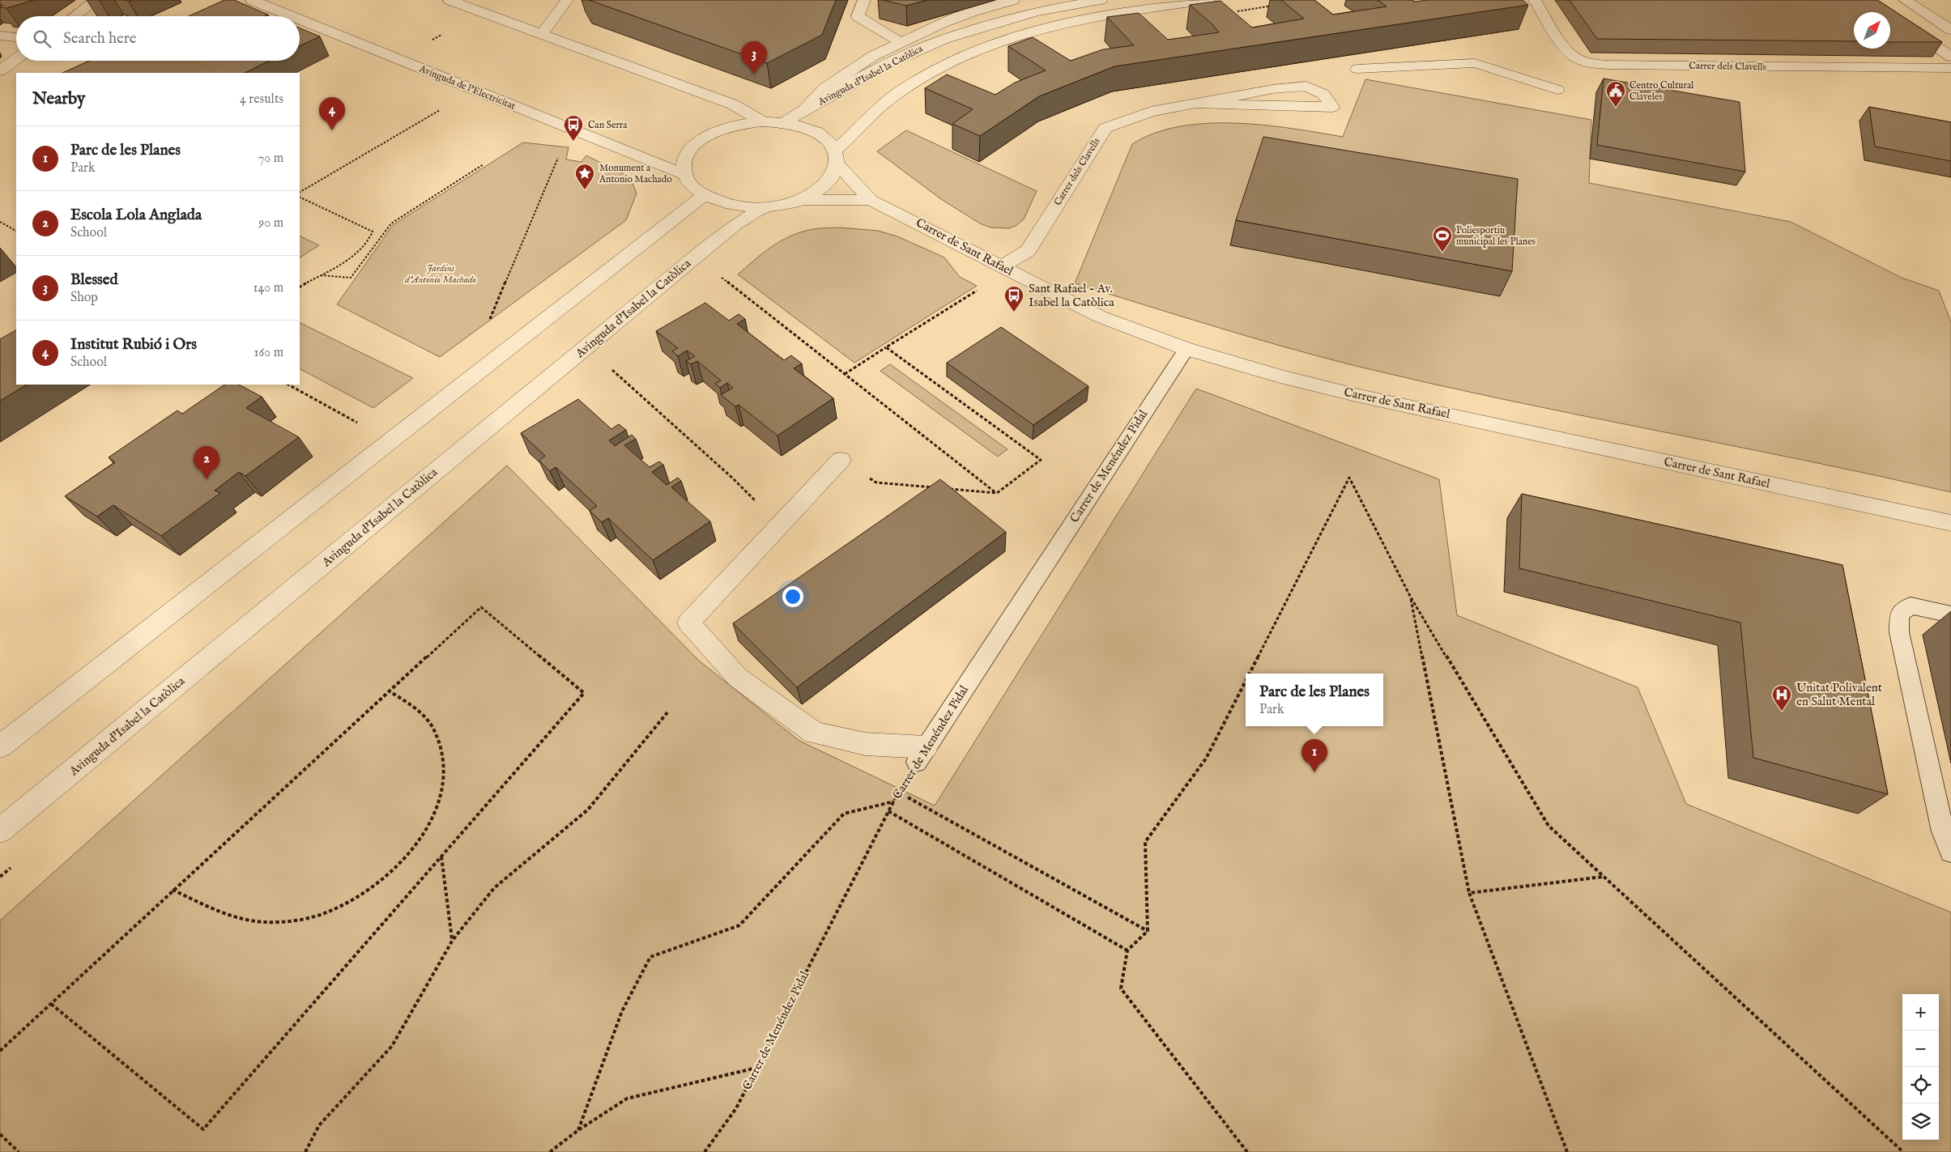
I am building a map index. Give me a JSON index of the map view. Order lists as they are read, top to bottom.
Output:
{
  "streets": {
    "street": [
      "Carrer dels Clavells",
      "Avinguda d'Isabel la Catòlica",
      "Avinguda de l'Electricitat",
      "Carrer de Sant Rafael"
    ],
    "lane": ["Carrer de Menéndez Pidal"]
  },
  "crossings": [
    ["Carrer dels Clavells", "Carrer de Sant Rafael"],
    ["Avinguda d'Isabel la Catòlica", "Avinguda de l'Electricitat"],
    ["Avinguda d'Isabel la Catòlica", "Carrer de Sant Rafael"],
    ["Avinguda de l'Electricitat", "Carrer de Sant Rafael"],
    ["Carrer de Sant Rafael", "Carrer de Menéndez Pidal"]
  ],
  "parks": ["Jardins d'Antonio Machado"],
  "places": {
    "public building": ["Centro Cultural Claveles"],
    "bus stop": ["Can Serra", "Sant Rafael - Av. Isabel la Catòlica"],
    "place": ["Monument a Antonio Machado"],
    "sports": ["Poliesportiu municipal les Planes"],
    "hospital": ["Unitat Polivalent en Salut Mental"]
  },
  "north": "top right",
  "page": {
    "search": "Search here",
    "pins": [
      "3",
      "4",
      "2",
      "1"
    ],
    "heading": ["Nearby", "4 results"],
    "list": [
      {
        "mark": "1",
        "name": "Parc de les Planes",
        "note": "Park",
        "value": "70 m"
      },
      {
        "mark": "2",
        "name": "Escola Lola Anglada",
        "note": "School",
        "value": "90 m"
      },
      {
        "mark": "3",
        "name": "Blessed",
        "note": "Shop",
        "value": "140 m"
      },
      {
        "mark": "4",
        "name": "Institut Rubió i Ors",
        "note": "School",
        "value": "160 m"
      }
    ],
    "popup": ["Parc de les Planes", "Park"],
    "map_buttons": ["+", "−"]
  }
}
